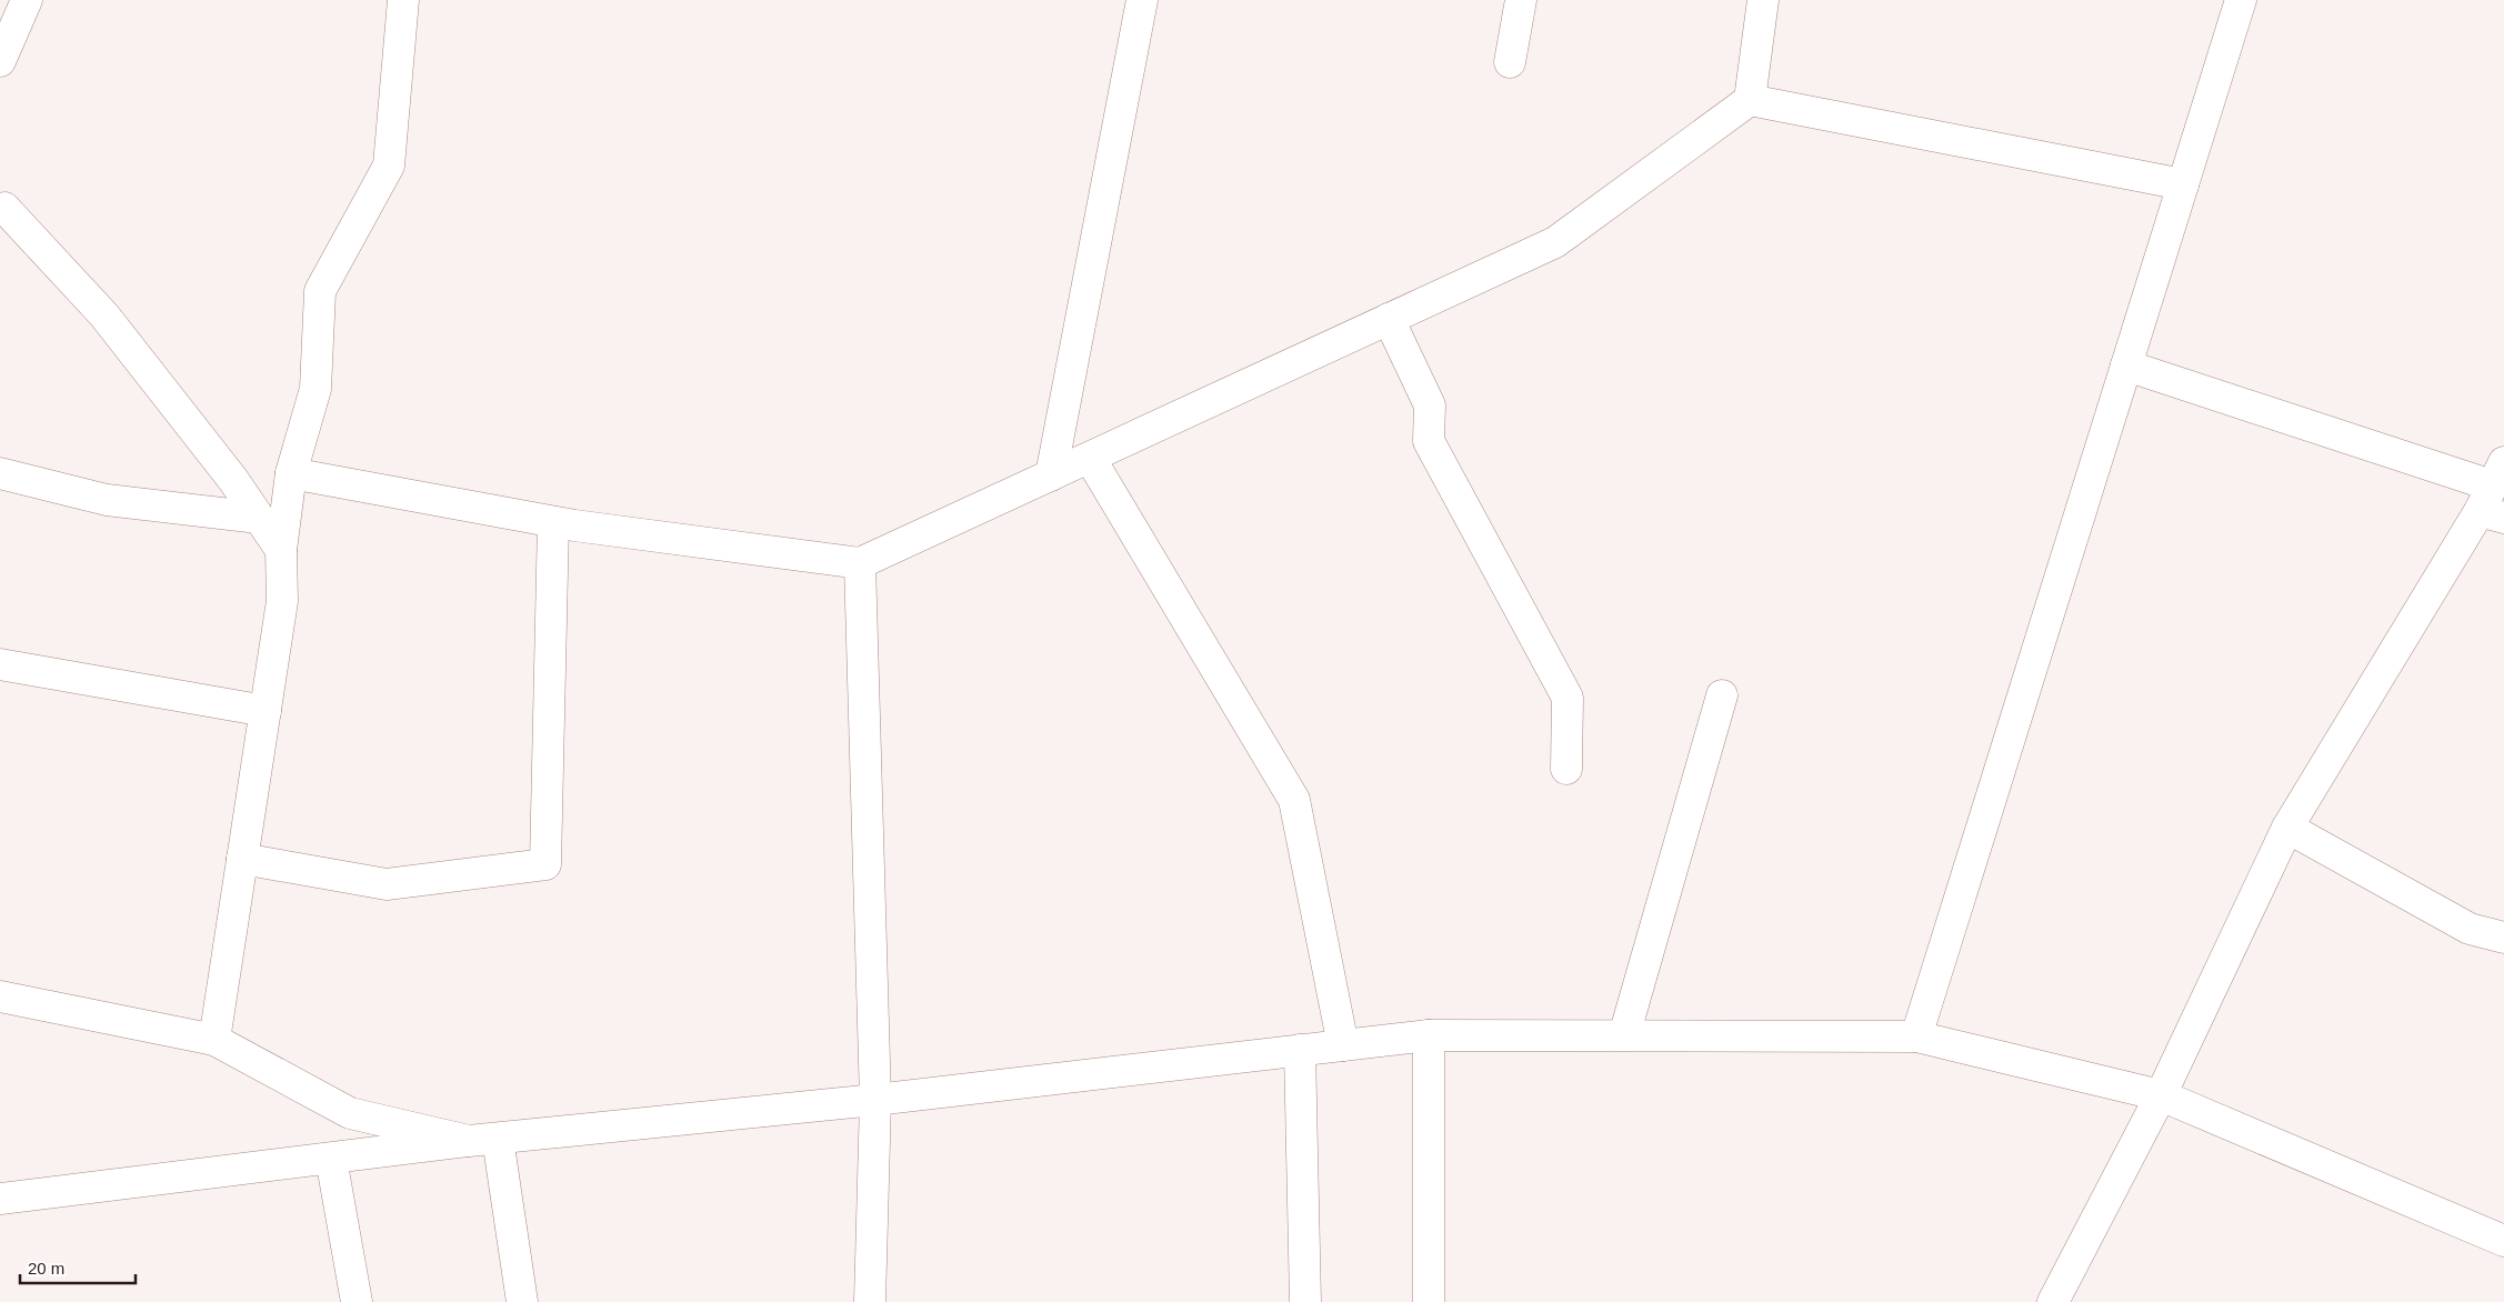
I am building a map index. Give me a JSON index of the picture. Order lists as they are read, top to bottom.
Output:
{
  "scale_bar": "20 m"
}
